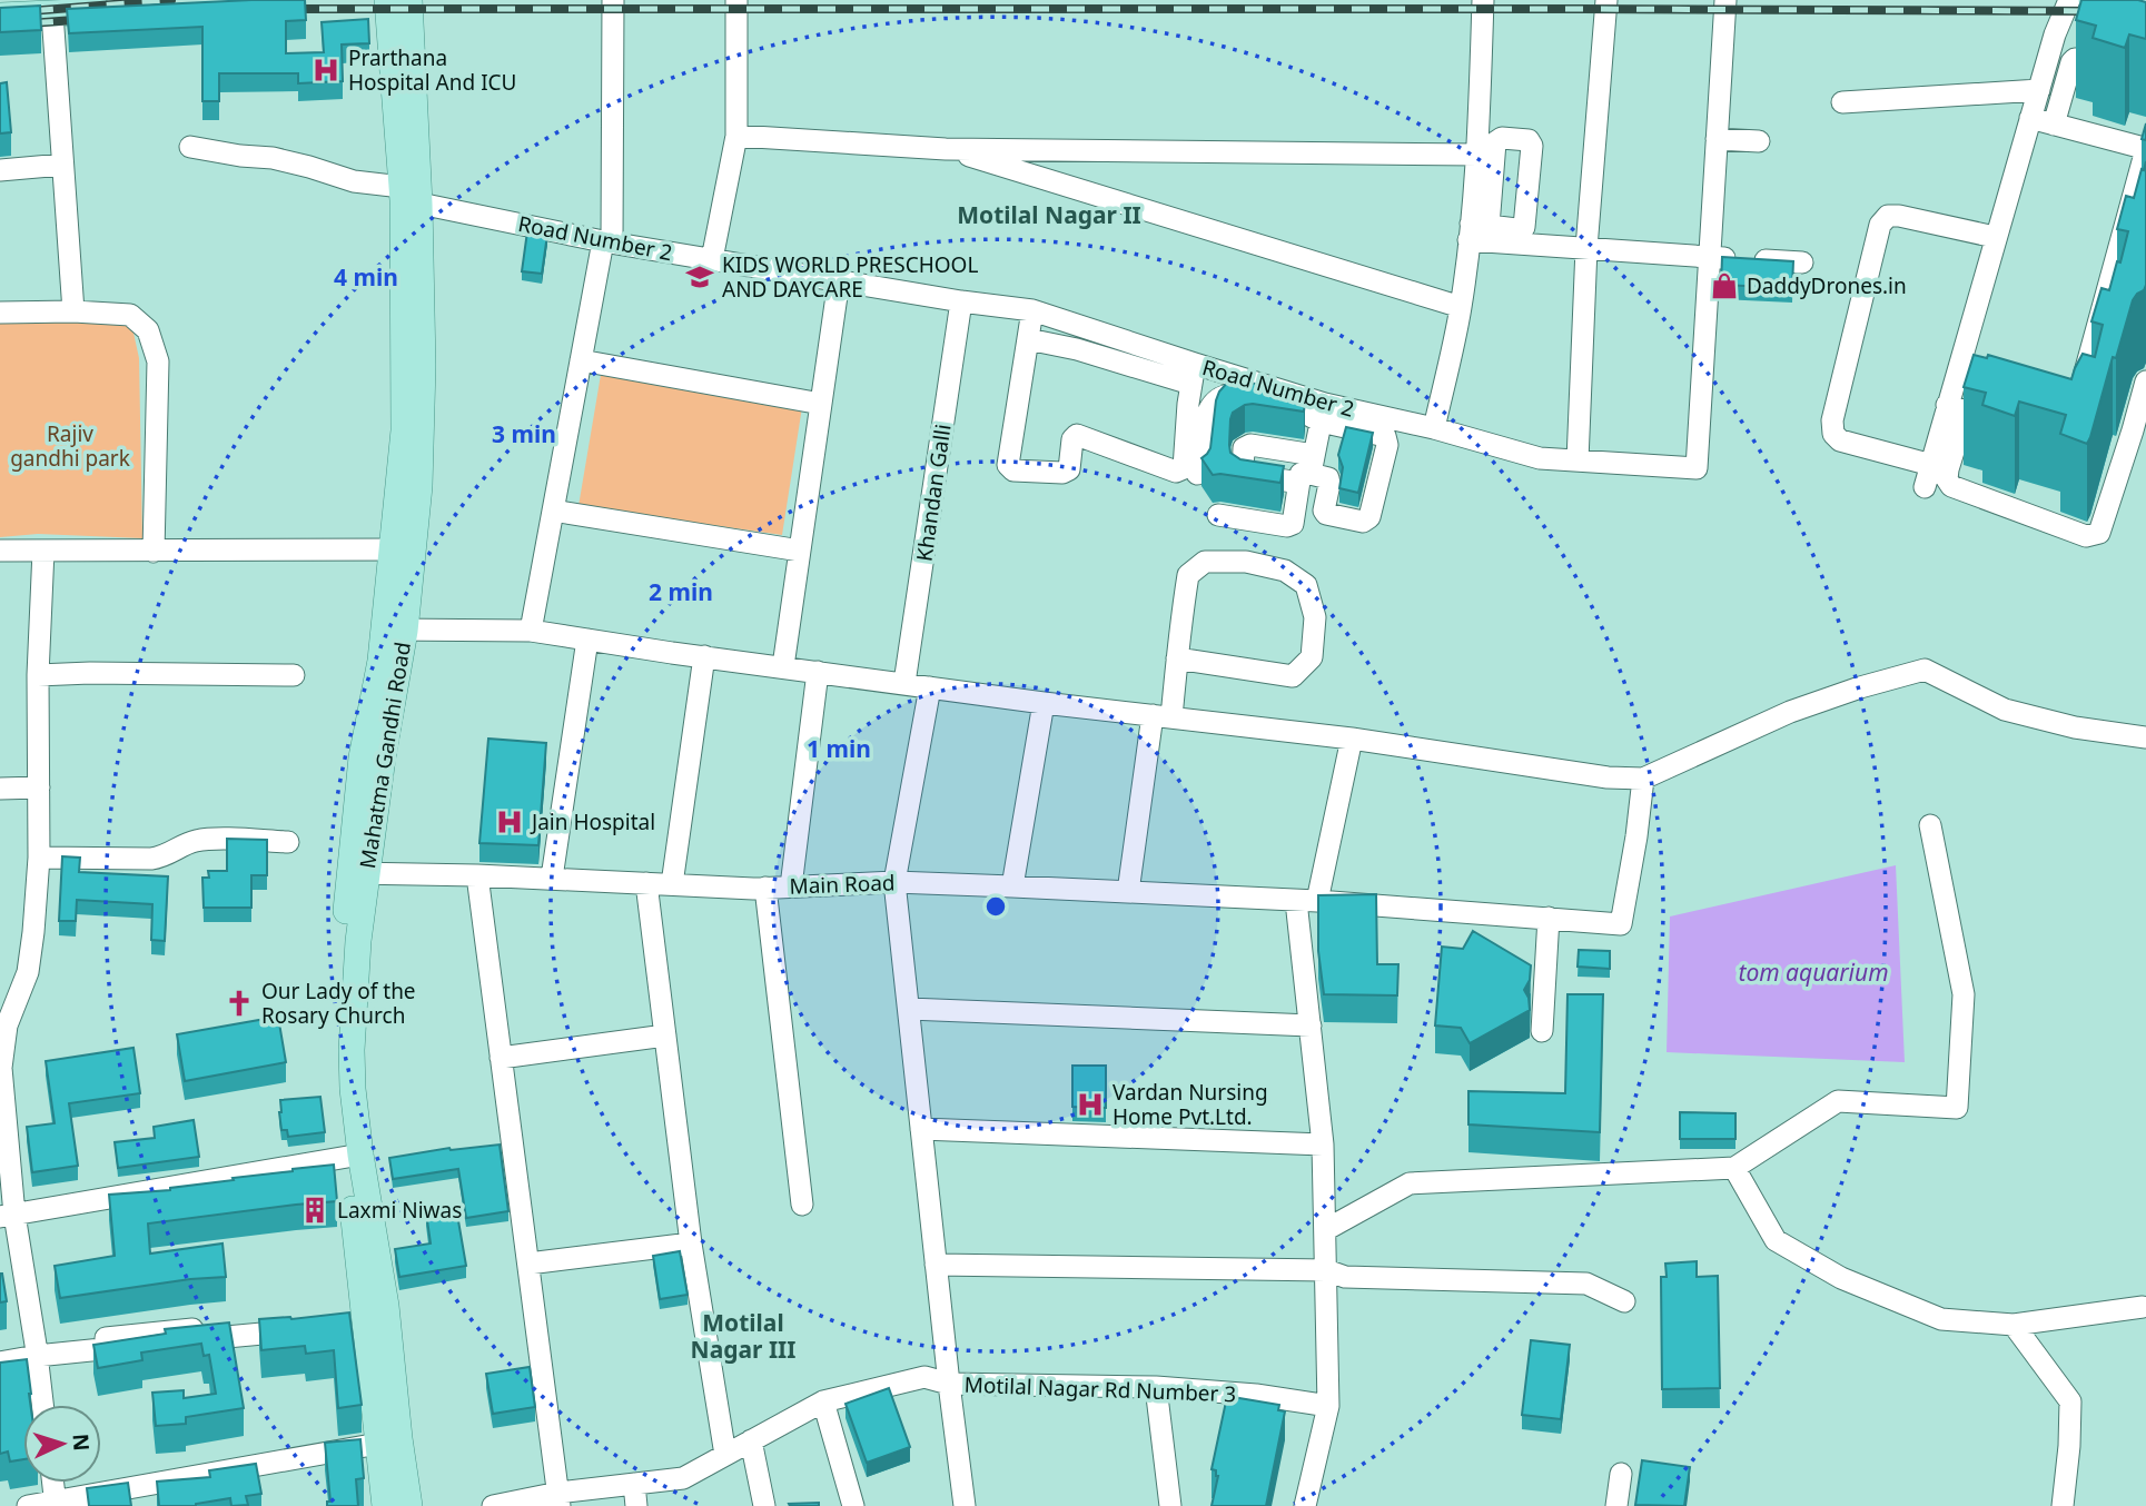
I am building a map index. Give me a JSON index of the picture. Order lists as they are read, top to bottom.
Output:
{
  "streets": {
    "main road": ["Mahatma Gandhi Road"],
    "street": [
      "Road Number 2",
      "Khandan Galli",
      "Main Road",
      "Motilal Nagar Rd Number 3"
    ]
  },
  "crossings": [
    ["Road Number 2", "Khandan Galli"],
    ["Road Number 2", "Mahatma Gandhi Road"],
    ["Mahatma Gandhi Road", "Main Road"]
  ],
  "districts": ["Motilal Nagar II", "Motilal Nagar III"],
  "water": ["tom aquarium"],
  "parks": ["Rajiv gandhi park"],
  "places": {
    "hospital": ["Prarthana Hospital And ICU", "Jain Hospital", "Vardan Nursing Home Pvt.Ltd."],
    "school or university": ["KIDS WORLD PRESCHOOL AND DAYCARE"],
    "shop": ["DaddyDrones.in"],
    "church": ["Our Lady of the Rosary Church"],
    "building": ["Laxmi Niwas"]
  },
  "north": "right",
  "rings": [
    "4 min",
    "3 min",
    "2 min",
    "1 min"
  ]
}
